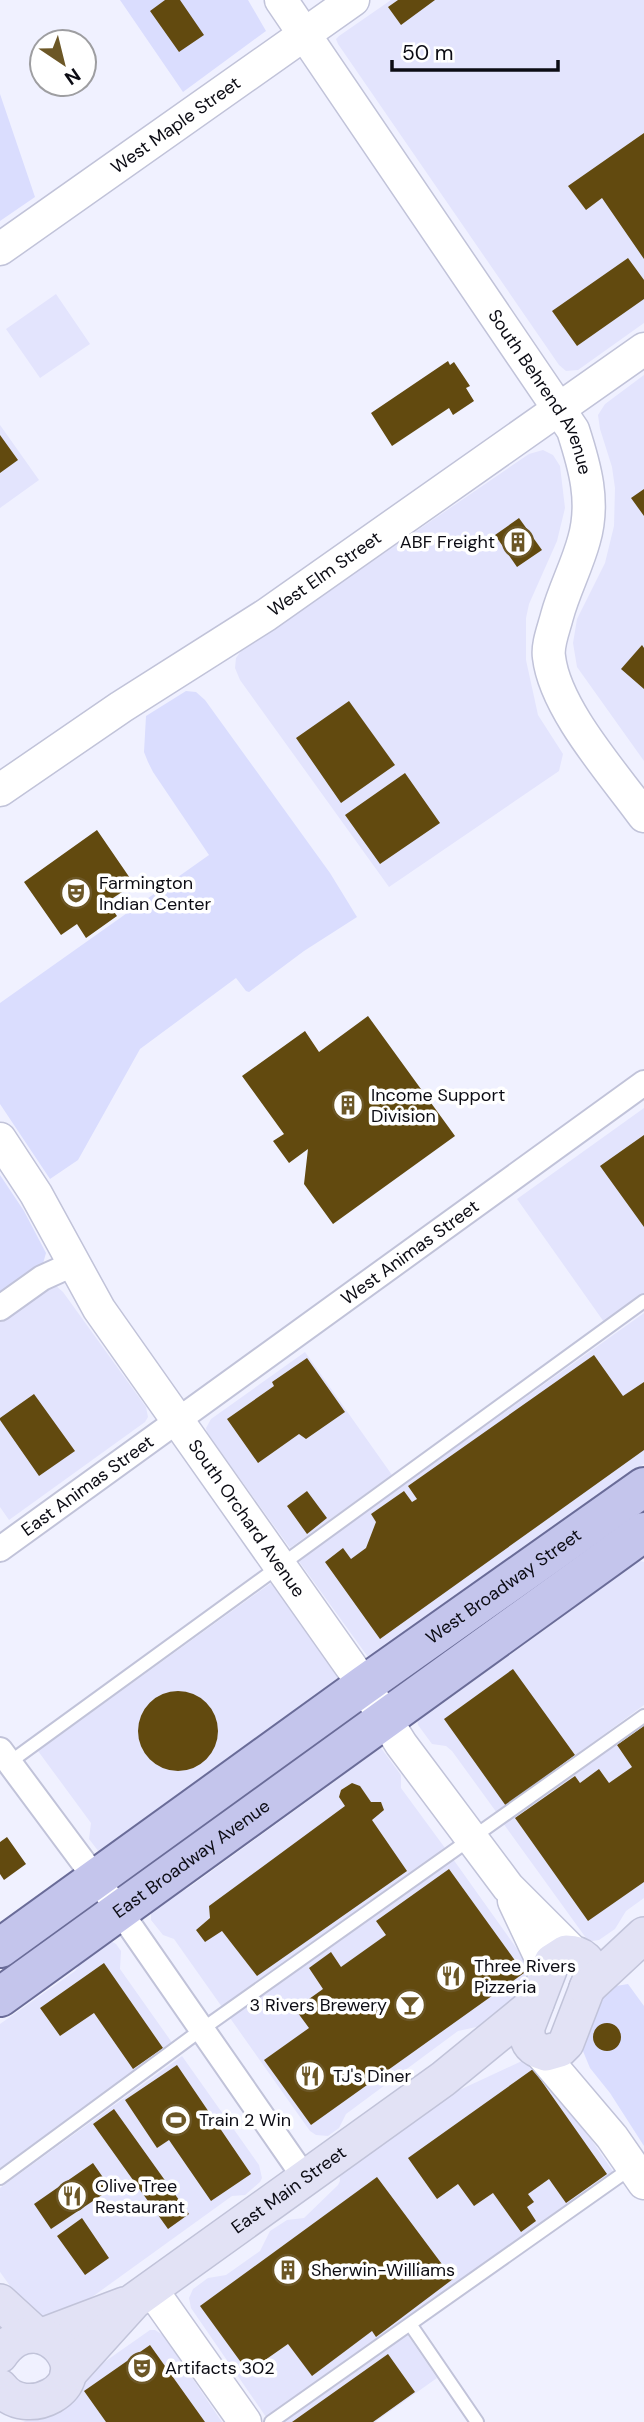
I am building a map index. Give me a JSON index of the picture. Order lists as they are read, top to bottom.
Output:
{
  "streets": {
    "main road": ["West Broadway Street", "East Broadway Avenue", "East Main Street"],
    "street": [
      "West Maple Street",
      "South Behrend Avenue",
      "West Elm Street",
      "West Animas Street",
      "East Animas Street",
      "South Orchard Avenue"
    ]
  },
  "crossings": [
    ["West Maple Street", "South Behrend Avenue"],
    ["South Behrend Avenue", "West Elm Street"],
    ["West Animas Street", "East Animas Street"],
    ["West Animas Street", "South Orchard Avenue"],
    ["East Animas Street", "South Orchard Avenue"],
    ["South Orchard Avenue", "West Broadway Street"],
    ["South Orchard Avenue", "East Broadway Avenue"],
    ["South Orchard Avenue", "East Main Street"],
    ["West Broadway Street", "East Broadway Avenue"]
  ],
  "places": {
    "building": ["ABF Freight", "Income Support Division", "Sherwin-Williams"],
    "theatre": ["Farmington Indian Center", "Artifacts 302"],
    "restaurant": ["Three Rivers Pizzeria", "TJ's Diner", "Olive Tree Restaurant"],
    "bar": ["3 Rivers Brewery"],
    "sports": ["Train 2 Win"]
  },
  "scale_bar": "50 m",
  "north": "bottom right"
}
